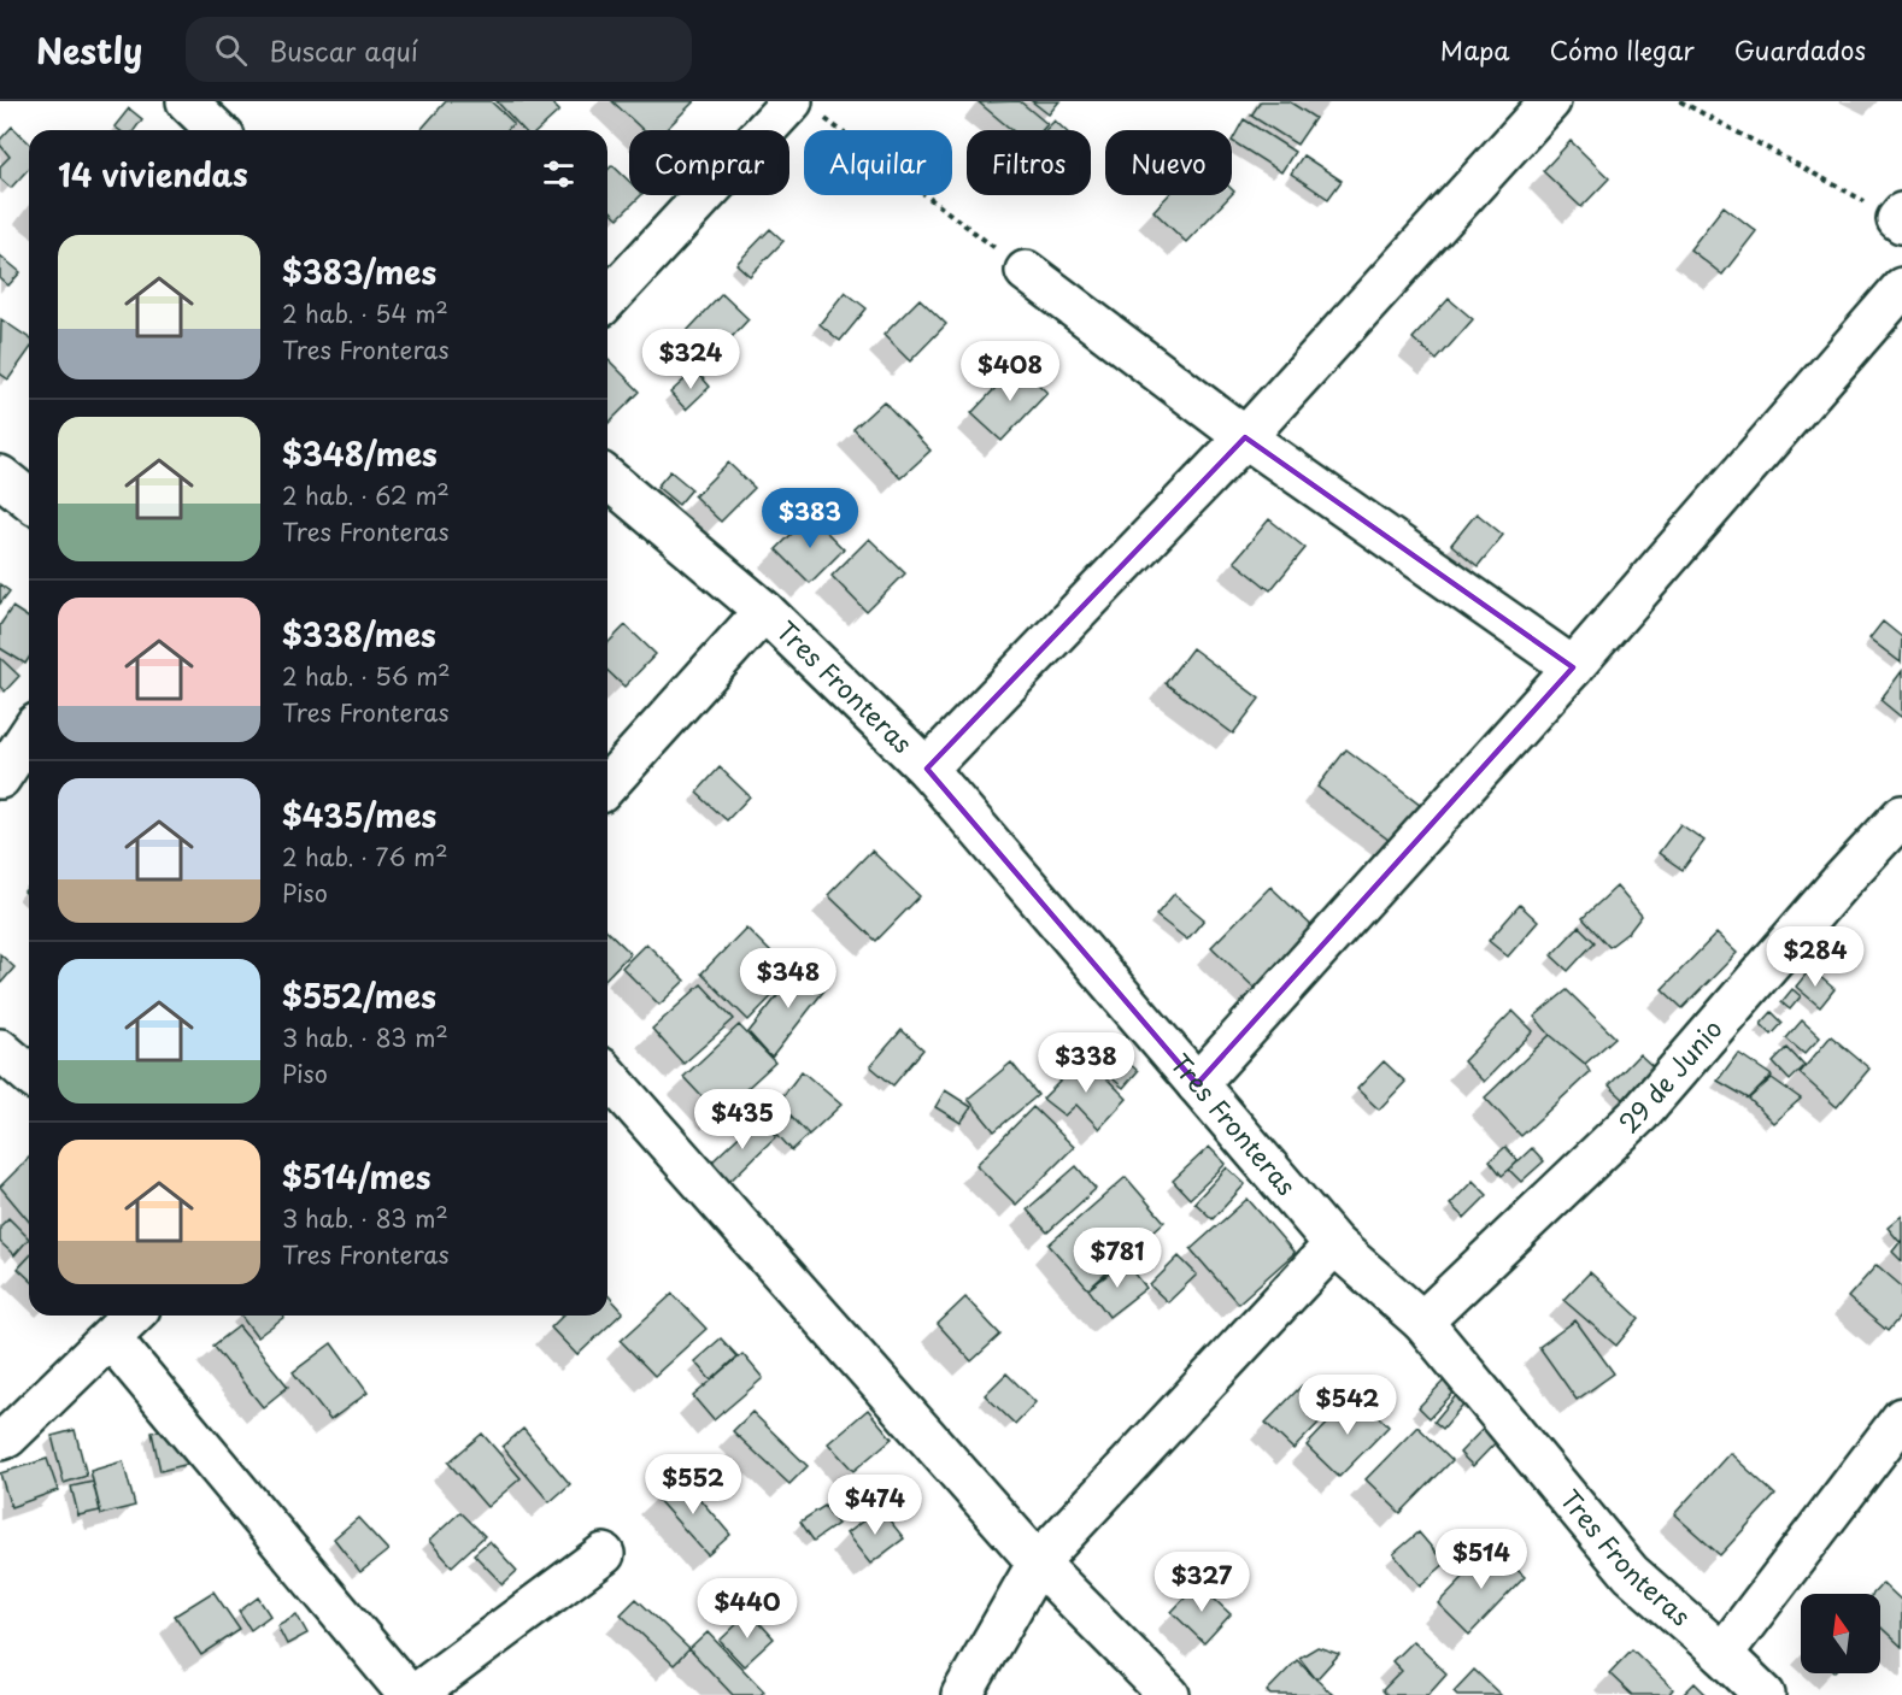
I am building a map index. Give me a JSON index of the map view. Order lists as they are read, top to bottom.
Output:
{
  "streets": {
    "street": ["Tres Fronteras", "29 de Junio"]
  },
  "crossings": [
    ["Tres Fronteras", "29 de Junio"]
  ],
  "north": "top",
  "page": {
    "header": "Nestly",
    "search": "Buscar aquí",
    "nav": ["Mapa", "Cómo llegar", "Guardados"],
    "chip": [
      "Comprar",
      "Alquilar",
      "Filtros",
      "Nuevo"
    ],
    "heading": "14 viviendas",
    "list": [
      {
        "name": "$383/mes",
        "note": "2 hab. · 54 m² · Tres Fronteras"
      },
      {
        "name": "$348/mes",
        "note": "2 hab. · 62 m² · Tres Fronteras"
      },
      {
        "name": "$338/mes",
        "note": "2 hab. · 56 m² · Tres Fronteras"
      },
      {
        "name": "$435/mes",
        "note": "2 hab. · 76 m² · Piso"
      },
      {
        "name": "$552/mes",
        "note": "3 hab. · 83 m² · Piso"
      },
      {
        "name": "$514/mes",
        "note": "3 hab. · 83 m² · Tres Fronteras"
      }
    ],
    "price": [
      "$324",
      "$408",
      "$383",
      "$284",
      "$348",
      "$338",
      "$435",
      "$781",
      "$542",
      "$552",
      "$474",
      "$514",
      "$327",
      "$440"
    ]
  }
}
